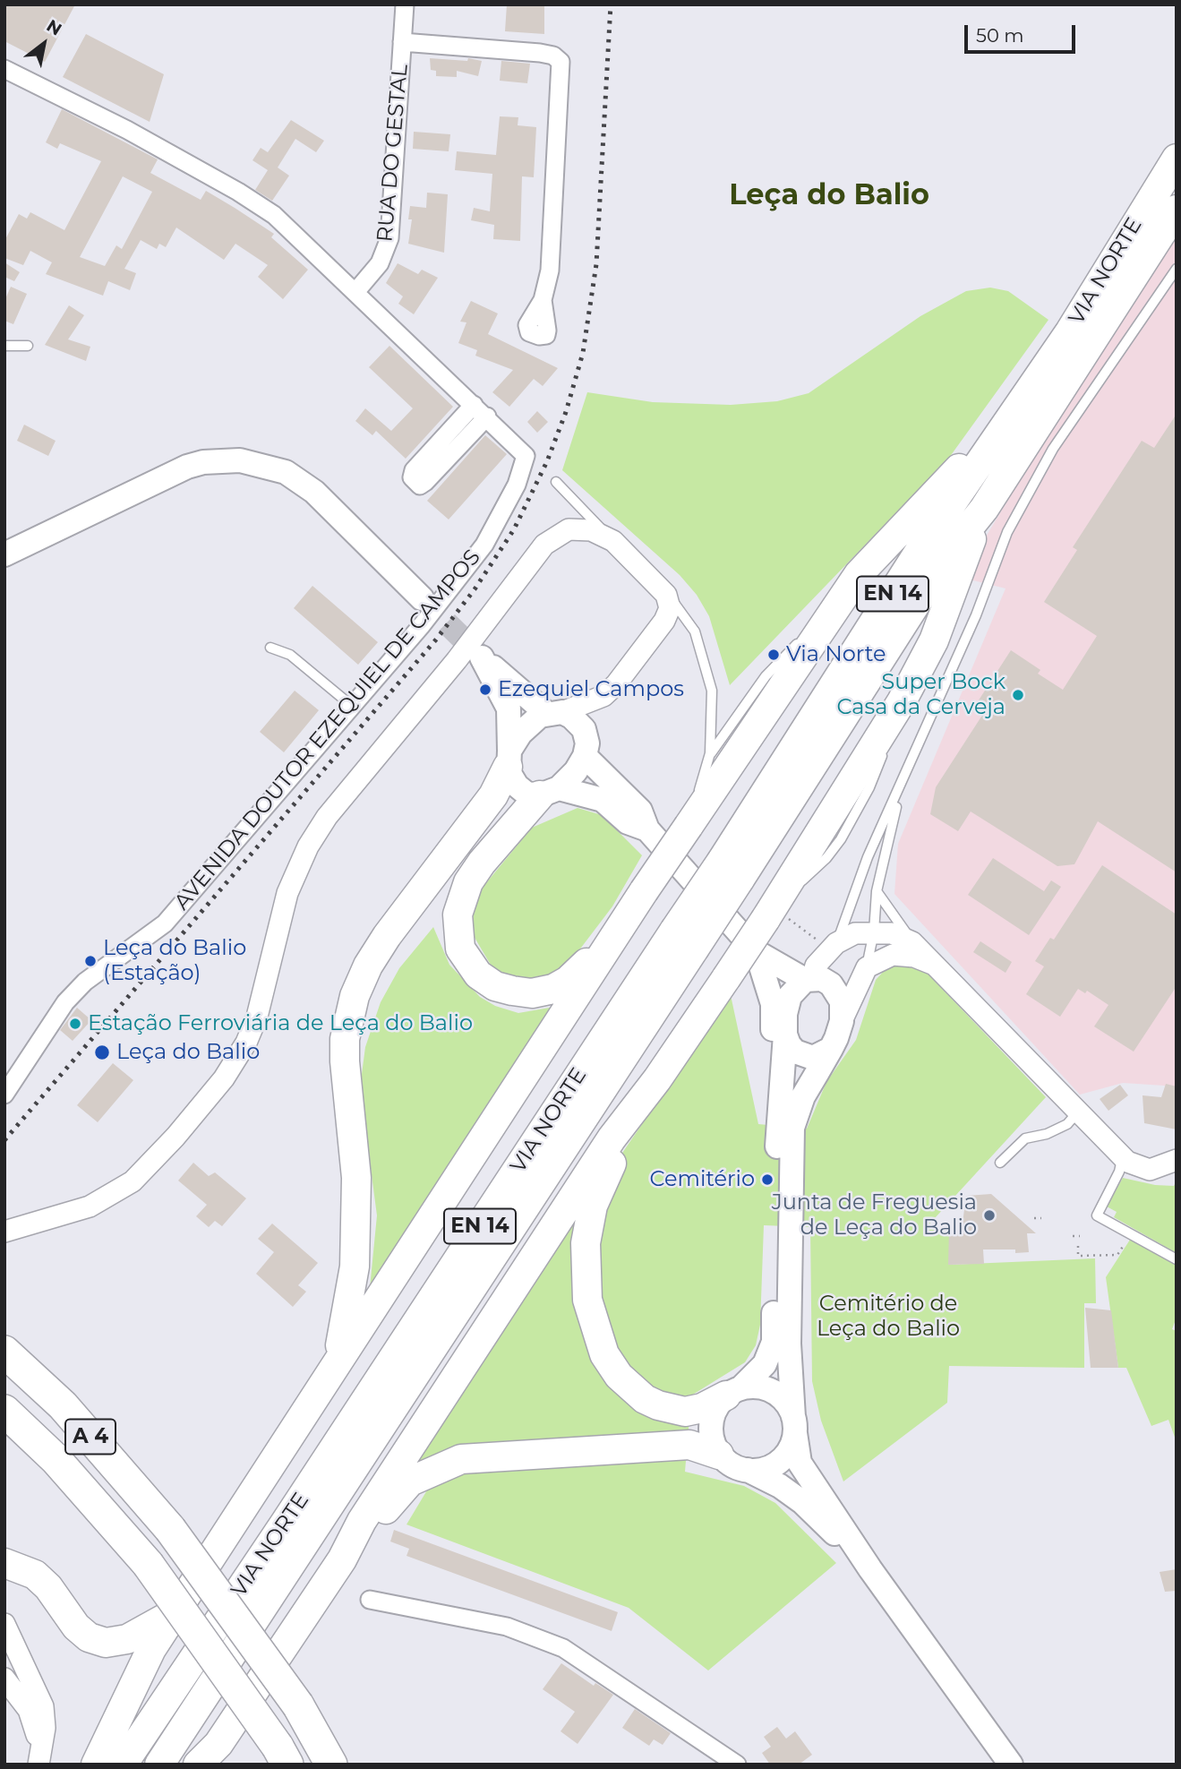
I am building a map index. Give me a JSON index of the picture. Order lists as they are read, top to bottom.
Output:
{
  "streets": {
    "highway": ["VIA NORTE", "EN 14", "A 4"],
    "street": ["RUA DO GESTAL", "AVENIDA DOUTOR EZEQUIEL DE CAMPOS"]
  },
  "crossings": [
    ["RUA DO GESTAL", "AVENIDA DOUTOR EZEQUIEL DE CAMPOS"]
  ],
  "districts": ["Leça do Balio"],
  "parks": ["Cemitério de Leça do Balio"],
  "places": [
    "Via Norte",
    "Ezequiel Campos",
    "Super Bock Casa da Cerveja",
    "Leça do Balio (Estação)",
    "Estação Ferroviária de Leça do Balio",
    "Leça do Balio",
    "Cemitério",
    "Junta de Freguesia de Leça do Balio"
  ],
  "scale_bar": "50 m",
  "north": "top right"
}
